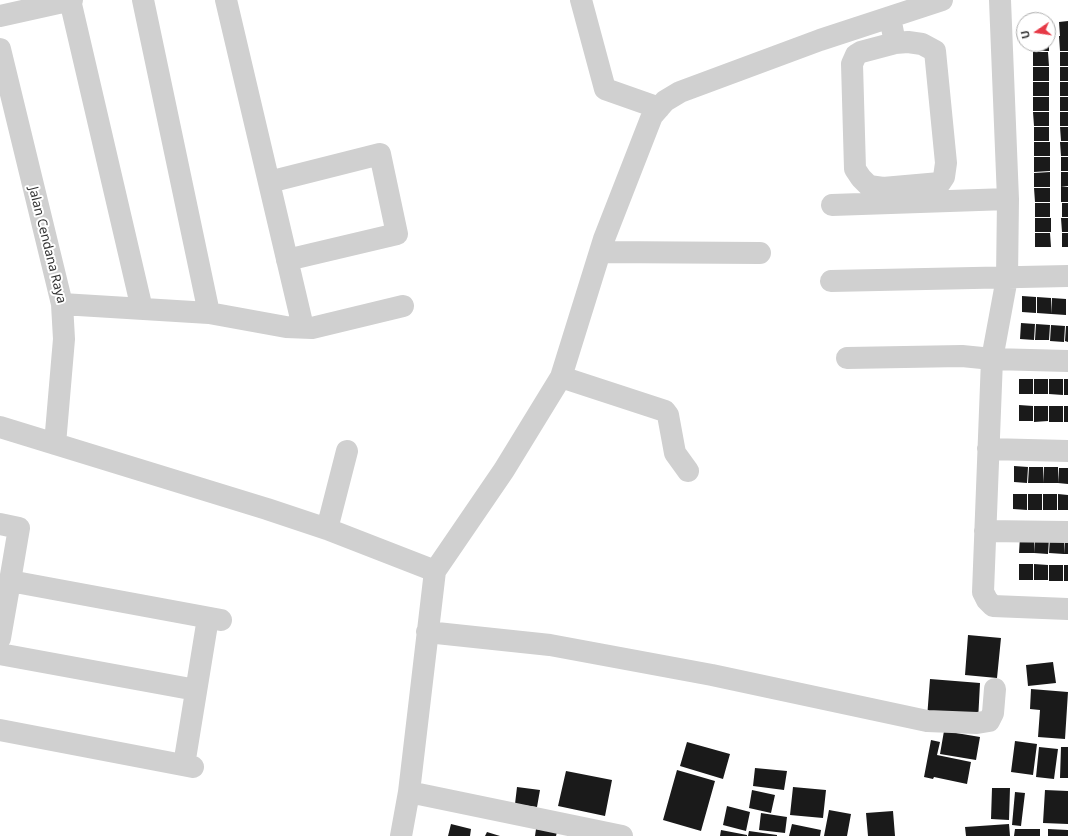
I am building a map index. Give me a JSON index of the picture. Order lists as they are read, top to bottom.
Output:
{
  "streets": {
    "street": ["Jalan Cendana Raya"]
  },
  "north": "left"
}
